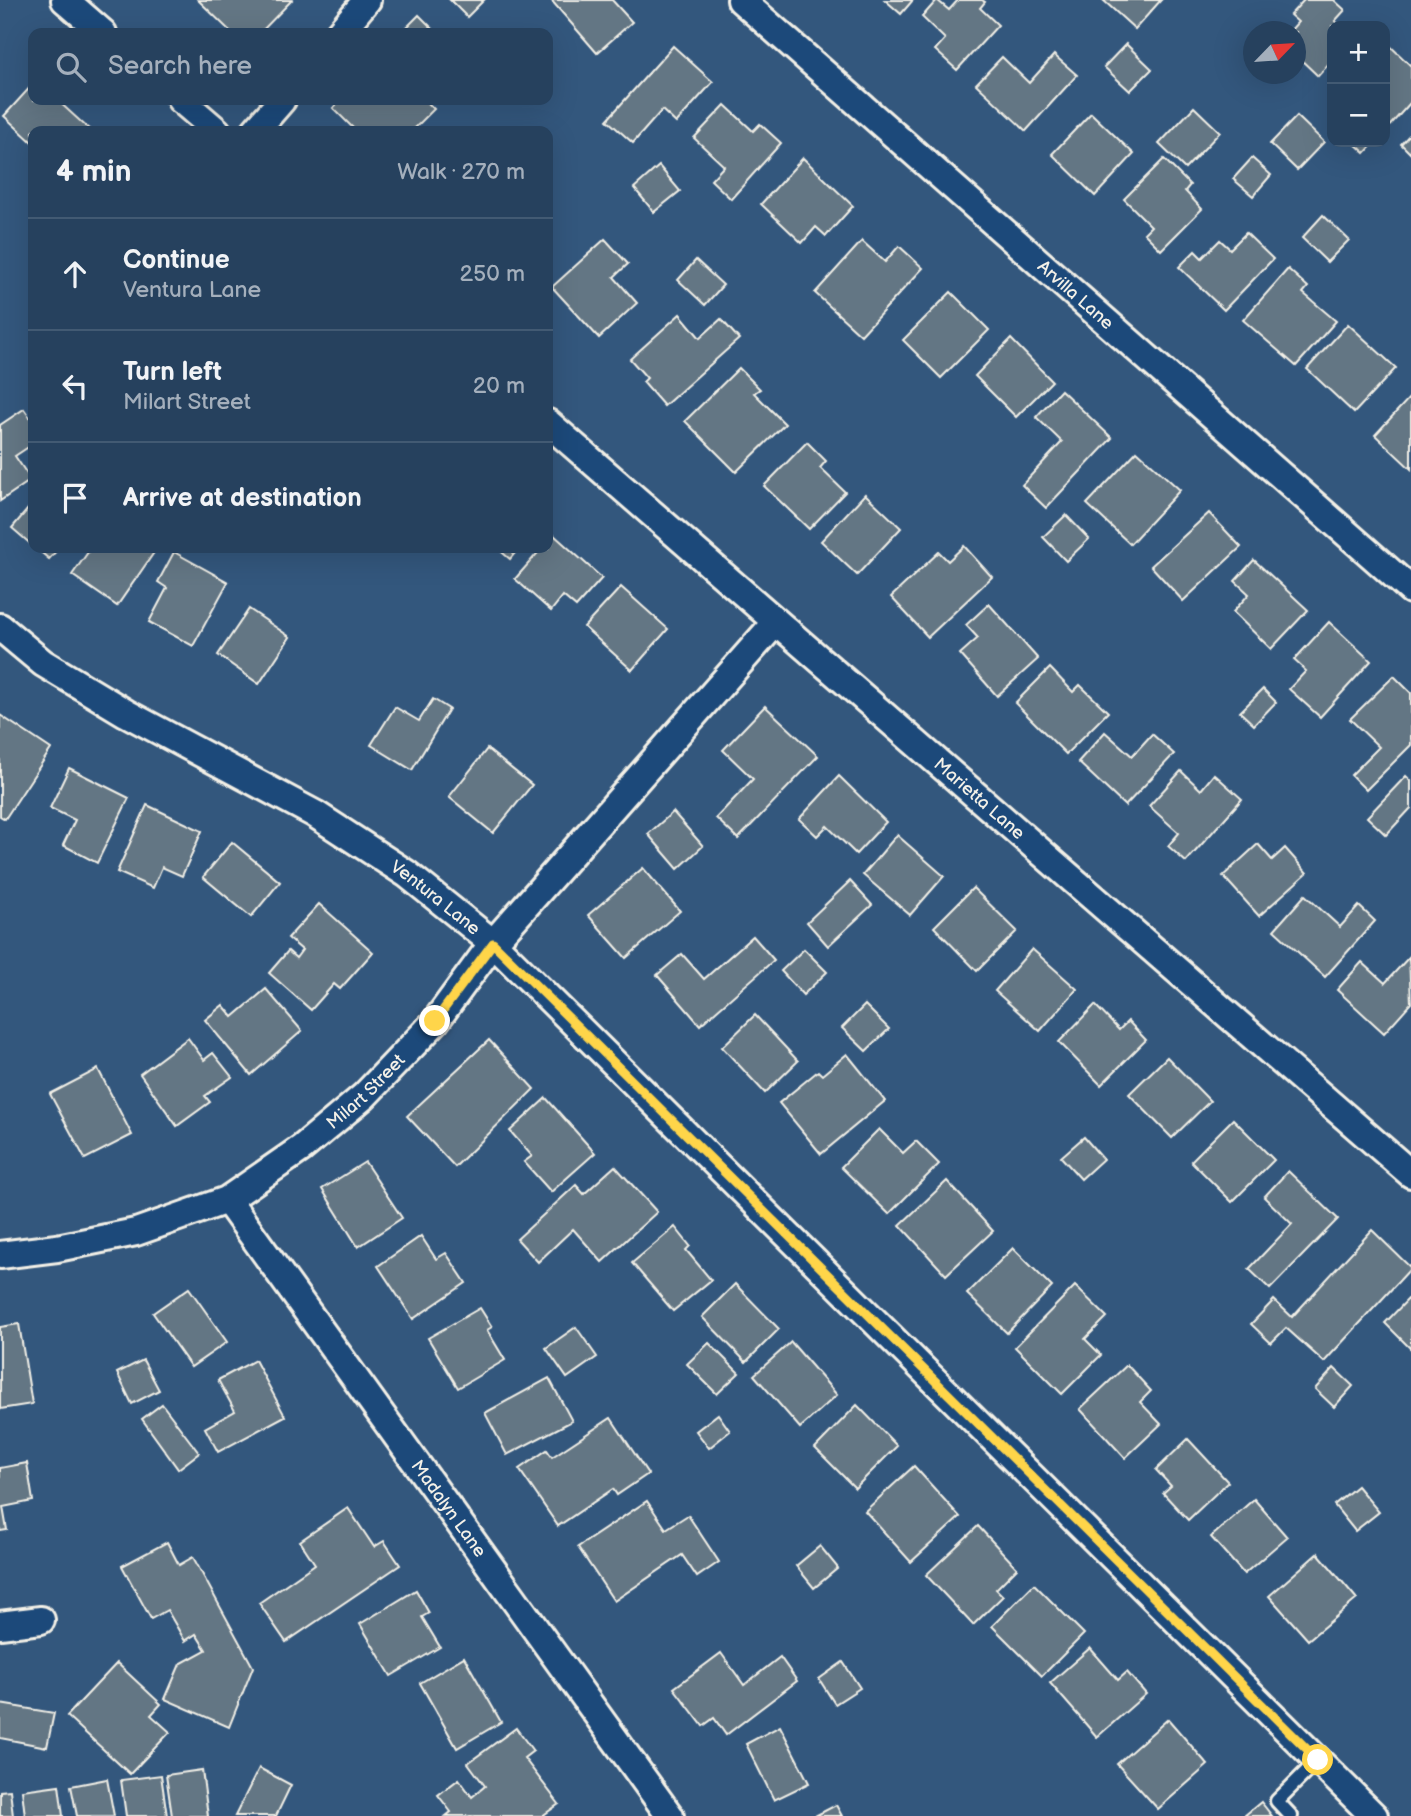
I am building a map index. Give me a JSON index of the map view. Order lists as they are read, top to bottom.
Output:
{
  "streets": {
    "street": [
      "Arvilla Lane",
      "Marietta Lane",
      "Ventura Lane",
      "Milart Street",
      "Madalyn Lane"
    ]
  },
  "crossings": [
    ["Marietta Lane", "Milart Street"],
    ["Ventura Lane", "Milart Street"],
    ["Milart Street", "Madalyn Lane"]
  ],
  "north": "top right",
  "page": {
    "map_buttons": ["+", "−"],
    "search": "Search here",
    "heading": ["4 min", "Walk · 270 m"],
    "list": [
      ["Continue", "Ventura Lane", "250 m"],
      ["Turn left", "Milart Street", "20 m"],
      "Arrive at destination"
    ]
  }
}
